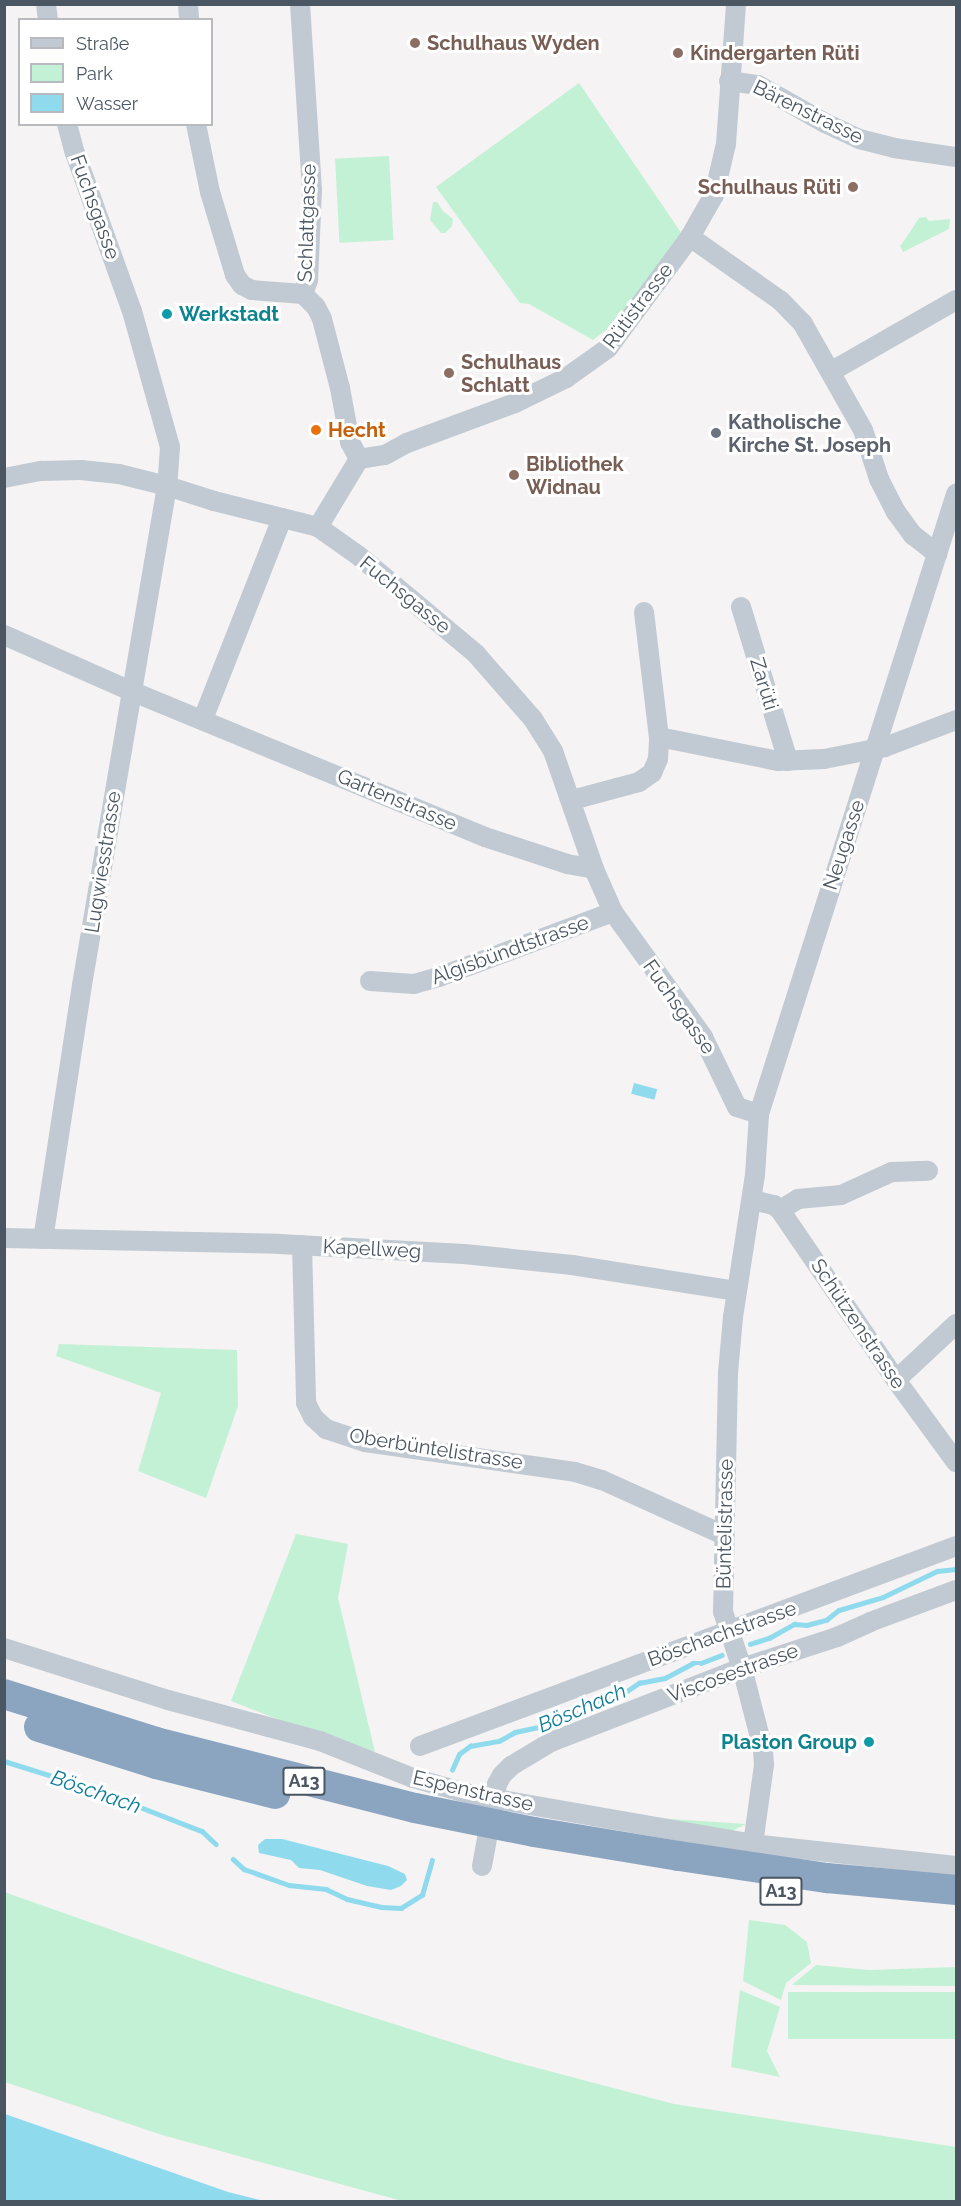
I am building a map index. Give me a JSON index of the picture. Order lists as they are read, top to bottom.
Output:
{
  "streets": {
    "highway": ["A13"],
    "street": [
      "Bärenstrasse",
      "Fuchsgasse",
      "Schlattgasse",
      "Rütistrasse",
      "Zarüti",
      "Gartenstrasse",
      "Neugasse",
      "Lugwiesstrasse",
      "Algisbündtstrasse",
      "Kapellweg",
      "Schützenstrasse",
      "Oberbüntelistrasse",
      "Büntelistrasse",
      "Böschachstrasse",
      "Viscosestrasse",
      "Espenstrasse"
    ]
  },
  "crossings": [
    ["Bärenstrasse", "Rütistrasse"],
    ["Fuchsgasse", "Gartenstrasse"],
    ["Fuchsgasse", "Neugasse"],
    ["Fuchsgasse", "Lugwiesstrasse"],
    ["Fuchsgasse", "Algisbündtstrasse"],
    ["Schlattgasse", "Rütistrasse"],
    ["Gartenstrasse", "Lugwiesstrasse"],
    ["Neugasse", "Büntelistrasse"],
    ["Lugwiesstrasse", "Kapellweg"],
    ["Kapellweg", "Oberbüntelistrasse"],
    ["Kapellweg", "Büntelistrasse"],
    ["Oberbüntelistrasse", "Büntelistrasse"],
    ["Büntelistrasse", "Böschachstrasse"],
    ["Büntelistrasse", "Viscosestrasse"],
    ["Büntelistrasse", "Espenstrasse"]
  ],
  "water": ["Böschach"],
  "places": [
    "Schulhaus Wyden",
    "Kindergarten Rüti",
    "Schulhaus Rüti",
    "Werkstadt",
    "Schulhaus Schlatt",
    "Hecht",
    "Katholische Kirche St. Joseph",
    "Bibliothek Widnau",
    "Plaston Group"
  ],
  "legend": ["Straße", "Park", "Wasser"]
}
